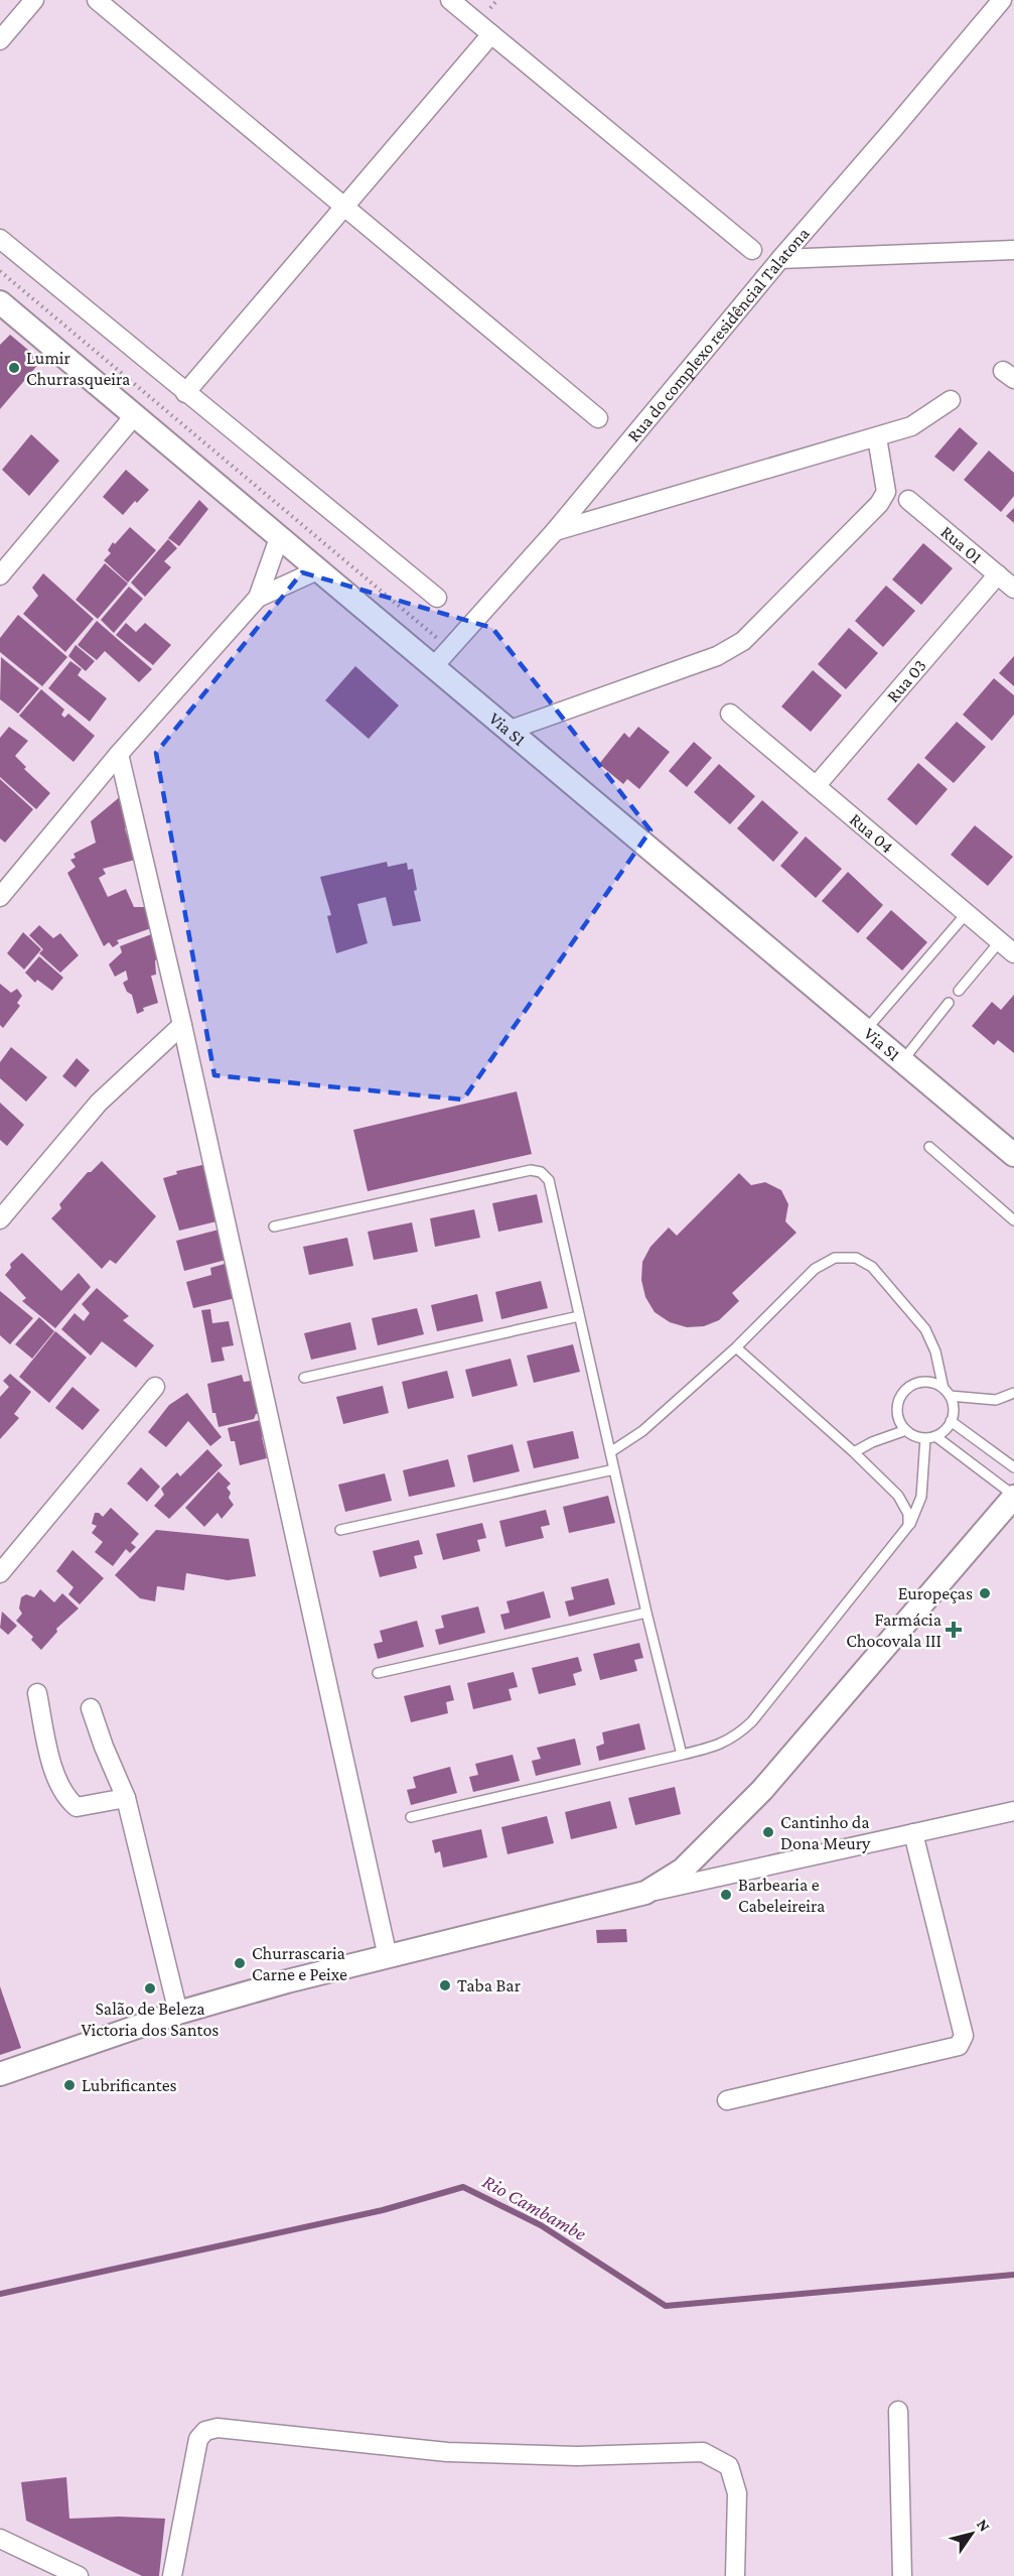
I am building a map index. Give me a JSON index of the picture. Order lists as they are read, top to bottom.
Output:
{
  "streets": {
    "street": [
      "Rua do complexo residêncial Talatona",
      "Rua 01",
      "Rua 03",
      "Via S1",
      "Rua 04"
    ]
  },
  "crossings": [
    ["Rua do complexo residêncial Talatona", "Via S1"],
    ["Rua 01", "Rua 03"],
    ["Rua 03", "Rua 04"]
  ],
  "water": ["Rio Cambambe"],
  "places": {
    "other": [
      "Lumir Churrasqueira",
      "Europeças",
      "Cantinho da Dona Meury",
      "Barbearia e Cabeleireira",
      "Churrascaria Carne e Peixe",
      "Taba Bar",
      "Salão de Beleza Victoria dos Santos",
      "Lubrificantes"
    ],
    "health": ["Farmácia Chocovala III"]
  },
  "north": "top right"
}
